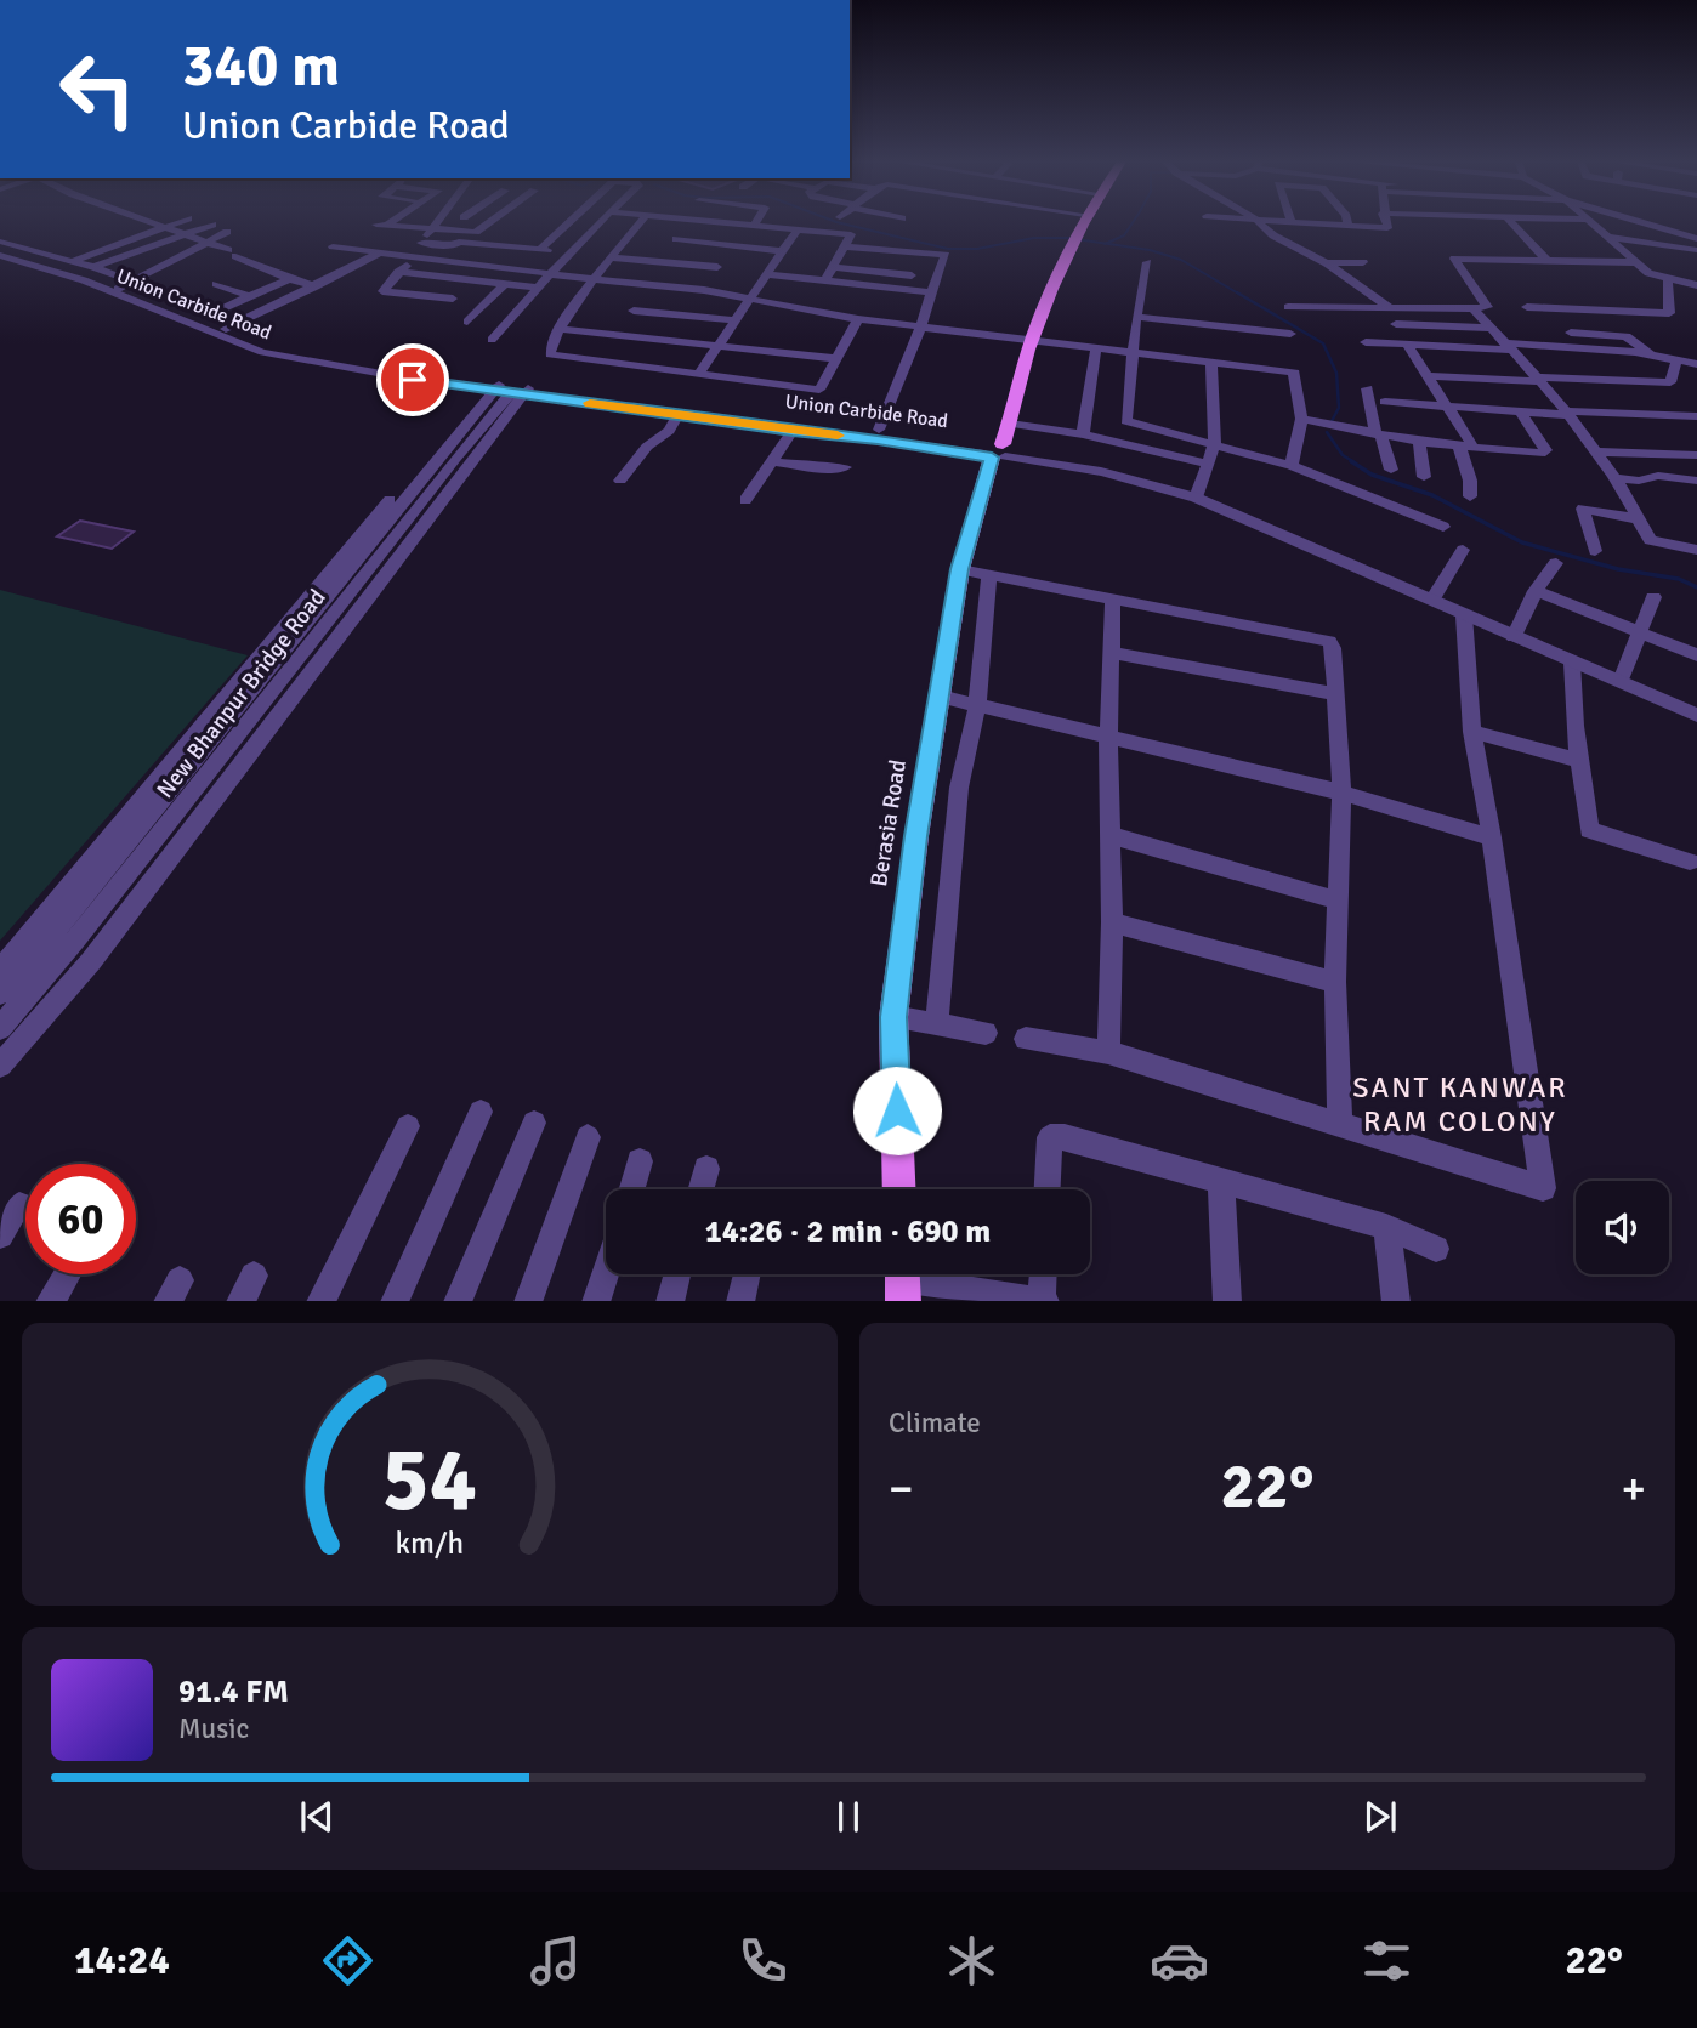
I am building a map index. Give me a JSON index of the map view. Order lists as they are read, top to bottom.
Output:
{
  "streets": {
    "main road": ["Berasia Road"],
    "street": ["Union Carbide Road", "New Bhanpur Bridge Road"]
  },
  "crossings": [
    ["Union Carbide Road", "New Bhanpur Bridge Road"],
    ["Union Carbide Road", "Berasia Road"]
  ],
  "districts": ["SANT KANWAR RAM COLONY"],
  "page": {
    "turn": ["340 m", "Union Carbide Road"],
    "limit": "60",
    "trip": "14:26 · 2 min · 690 m",
    "tile": "Climate",
    "heat": ["−", "22°", "+"],
    "song": ["91.4 FM", "Music"],
    "tabs": ["14:24", "22°"],
    "gauge": ["54", "km/h"]
  }
}
